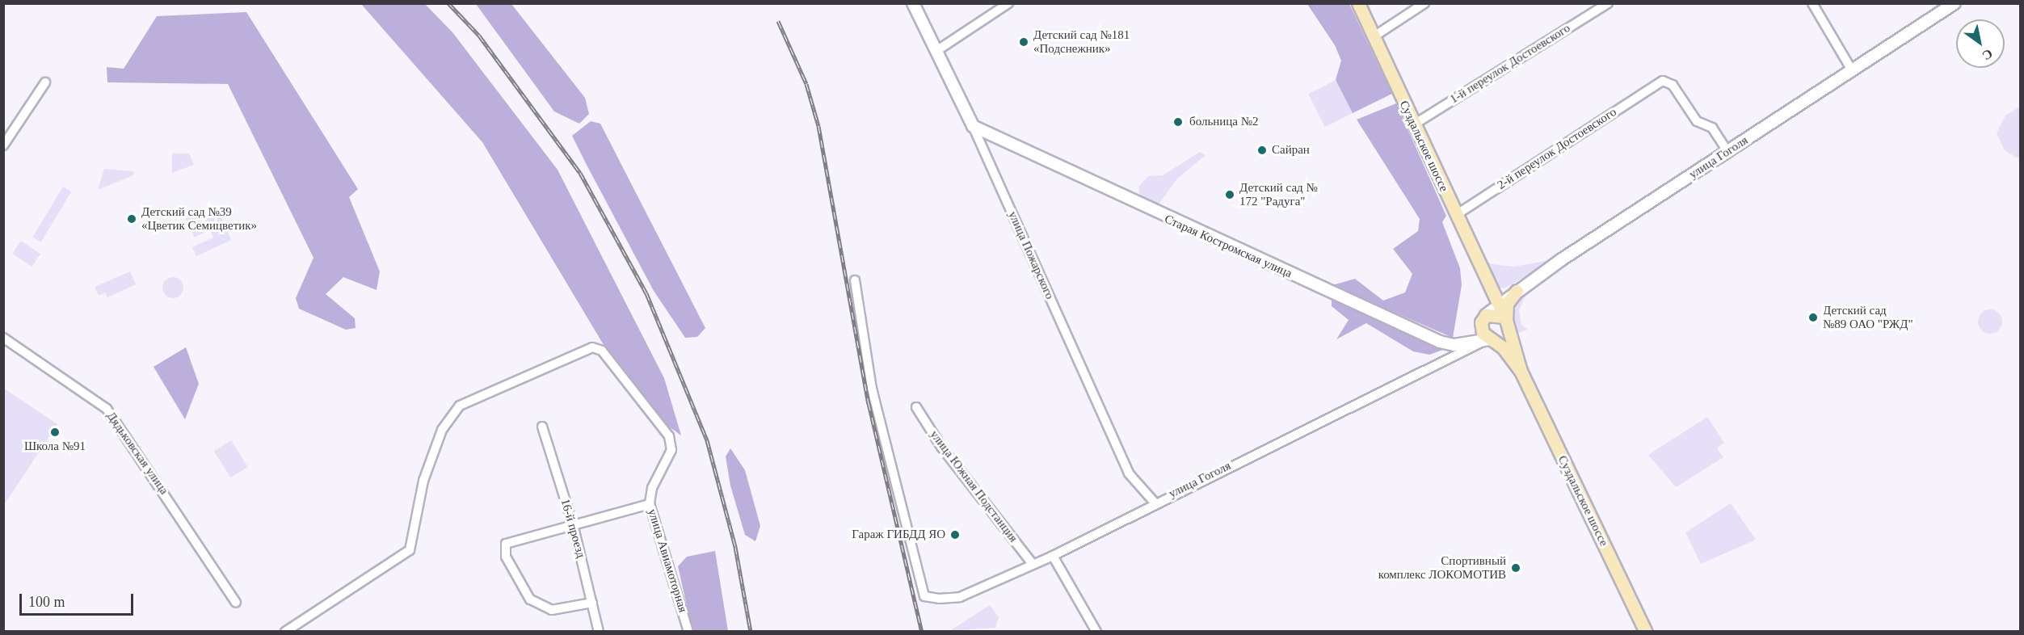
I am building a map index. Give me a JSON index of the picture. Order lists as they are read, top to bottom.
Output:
{
  "streets": {
    "main road": ["Суздальское шоссе"],
    "street": [
      "1-й переулок Достоевского",
      "2-й переулок Достоевского",
      "улица Гоголя",
      "Старая Костромская улица",
      "улица Пожарского",
      "Дядьковская улица",
      "улица Южная Подстанция",
      "16-й проезд",
      "улица Авиамоторная"
    ]
  },
  "crossings": [
    ["1-й переулок Достоевского", "Суздальское шоссе"],
    ["Суздальское шоссе", "2-й переулок Достоевского"],
    ["Суздальское шоссе", "улица Гоголя"],
    ["Суздальское шоссе", "Старая Костромская улица"],
    ["2-й переулок Достоевского", "улица Гоголя"],
    ["улица Гоголя", "Старая Костромская улица"],
    ["улица Гоголя", "улица Пожарского"],
    ["улица Гоголя", "улица Южная Подстанция"],
    ["Старая Костромская улица", "улица Пожарского"]
  ],
  "places": [
    "Детский сад №181 «Подснежник»",
    "больница №2",
    "Сайран",
    "Детский сад № 172 \"Радуга\"",
    "Детский сад №39 «Цветик Семицветик»",
    "Детский сад №89 ОАО \"РЖД\"",
    "Школа №91",
    "Гараж ГИБДД ЯО",
    "Спортивный комплекс ЛОКОМОТИВ"
  ],
  "scale_bar": "100 m",
  "north": "bottom right"
}
